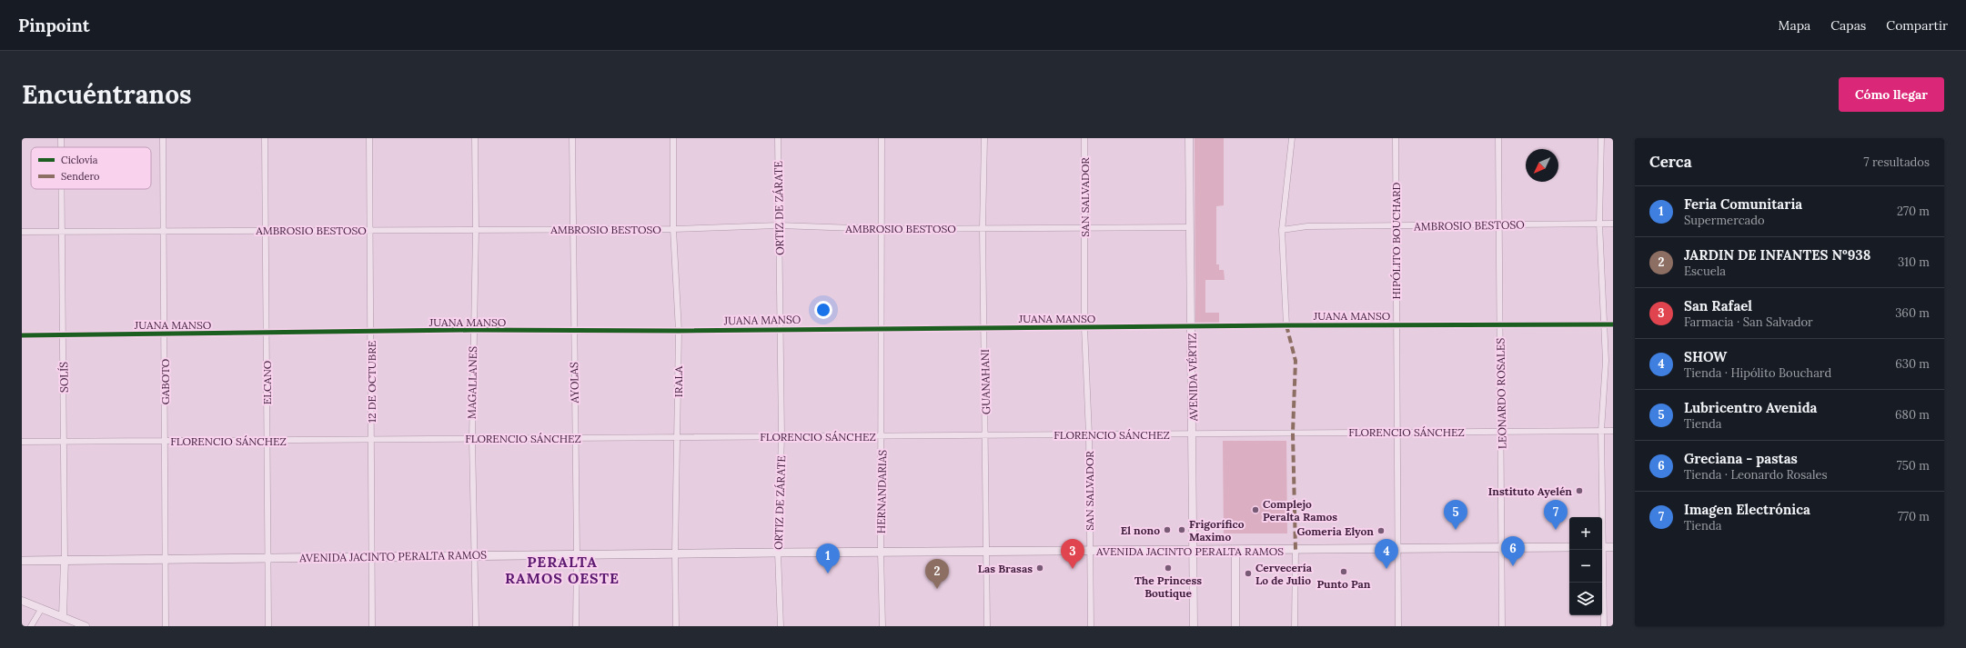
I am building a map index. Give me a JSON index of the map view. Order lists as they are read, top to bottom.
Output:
{
  "streets": {
    "main road": ["AVENIDA JACINTO PERALTA RAMOS"],
    "street": [
      "SAN SALVADOR",
      "ORTIZ DE ZÁRATE",
      "AMBROSIO BESTOSO",
      "HIPÓLITO BOUCHARD",
      "JUANA MANSO",
      "SOLÍS",
      "AVENIDA VÉRTIZ",
      "GABOTO",
      "12 DE OCTUBRE",
      "IRALA",
      "GUANAHANI",
      "ELCANO",
      "MAGALLANES",
      "AYOLAS",
      "LEONARDO ROSALES",
      "FLORENCIO SÁNCHEZ",
      "HERNANDARIAS"
    ]
  },
  "crossings": [
    ["SAN SALVADOR", "AMBROSIO BESTOSO"],
    ["SAN SALVADOR", "JUANA MANSO"],
    ["SAN SALVADOR", "FLORENCIO SÁNCHEZ"],
    ["SAN SALVADOR", "AVENIDA JACINTO PERALTA RAMOS"],
    ["ORTIZ DE ZÁRATE", "AMBROSIO BESTOSO"],
    ["ORTIZ DE ZÁRATE", "JUANA MANSO"],
    ["ORTIZ DE ZÁRATE", "FLORENCIO SÁNCHEZ"],
    ["ORTIZ DE ZÁRATE", "AVENIDA JACINTO PERALTA RAMOS"],
    ["AMBROSIO BESTOSO", "HIPÓLITO BOUCHARD"],
    ["AMBROSIO BESTOSO", "SOLÍS"],
    ["AMBROSIO BESTOSO", "AVENIDA VÉRTIZ"],
    ["AMBROSIO BESTOSO", "GABOTO"],
    ["AMBROSIO BESTOSO", "12 DE OCTUBRE"],
    ["AMBROSIO BESTOSO", "IRALA"],
    ["AMBROSIO BESTOSO", "GUANAHANI"],
    ["AMBROSIO BESTOSO", "ELCANO"],
    ["AMBROSIO BESTOSO", "MAGALLANES"],
    ["AMBROSIO BESTOSO", "AYOLAS"],
    ["AMBROSIO BESTOSO", "LEONARDO ROSALES"],
    ["AMBROSIO BESTOSO", "HERNANDARIAS"],
    ["HIPÓLITO BOUCHARD", "JUANA MANSO"],
    ["HIPÓLITO BOUCHARD", "FLORENCIO SÁNCHEZ"],
    ["HIPÓLITO BOUCHARD", "AVENIDA JACINTO PERALTA RAMOS"],
    ["JUANA MANSO", "SOLÍS"],
    ["JUANA MANSO", "AVENIDA VÉRTIZ"],
    ["JUANA MANSO", "GABOTO"],
    ["JUANA MANSO", "12 DE OCTUBRE"],
    ["JUANA MANSO", "IRALA"],
    ["JUANA MANSO", "GUANAHANI"],
    ["JUANA MANSO", "ELCANO"],
    ["JUANA MANSO", "MAGALLANES"],
    ["JUANA MANSO", "AYOLAS"],
    ["JUANA MANSO", "LEONARDO ROSALES"],
    ["JUANA MANSO", "HERNANDARIAS"],
    ["SOLÍS", "FLORENCIO SÁNCHEZ"],
    ["SOLÍS", "AVENIDA JACINTO PERALTA RAMOS"],
    ["AVENIDA VÉRTIZ", "FLORENCIO SÁNCHEZ"],
    ["AVENIDA VÉRTIZ", "AVENIDA JACINTO PERALTA RAMOS"],
    ["GABOTO", "FLORENCIO SÁNCHEZ"],
    ["GABOTO", "AVENIDA JACINTO PERALTA RAMOS"],
    ["12 DE OCTUBRE", "FLORENCIO SÁNCHEZ"],
    ["12 DE OCTUBRE", "AVENIDA JACINTO PERALTA RAMOS"],
    ["IRALA", "FLORENCIO SÁNCHEZ"],
    ["IRALA", "AVENIDA JACINTO PERALTA RAMOS"],
    ["GUANAHANI", "FLORENCIO SÁNCHEZ"],
    ["GUANAHANI", "AVENIDA JACINTO PERALTA RAMOS"],
    ["ELCANO", "FLORENCIO SÁNCHEZ"],
    ["ELCANO", "AVENIDA JACINTO PERALTA RAMOS"],
    ["MAGALLANES", "FLORENCIO SÁNCHEZ"],
    ["MAGALLANES", "AVENIDA JACINTO PERALTA RAMOS"],
    ["AYOLAS", "FLORENCIO SÁNCHEZ"],
    ["AYOLAS", "AVENIDA JACINTO PERALTA RAMOS"],
    ["LEONARDO ROSALES", "FLORENCIO SÁNCHEZ"],
    ["LEONARDO ROSALES", "AVENIDA JACINTO PERALTA RAMOS"],
    ["FLORENCIO SÁNCHEZ", "HERNANDARIAS"],
    ["HERNANDARIAS", "AVENIDA JACINTO PERALTA RAMOS"]
  ],
  "districts": ["PERALTA RAMOS OESTE"],
  "places": [
    "Instituto Ayelén",
    "Complejo Peralta Ramos",
    "El nono",
    "Frigorífico Maximo",
    "Gomeria Elyon",
    "Las Brasas",
    "The Princess Boutique",
    "Punto Pan",
    "Cervecería Lo de Julio"
  ],
  "legend": ["Ciclovía", "Sendero"],
  "north": "bottom left",
  "page": {
    "header": "Pinpoint",
    "nav": ["Mapa", "Capas", "Compartir"],
    "buttons": "Cómo llegar",
    "title": "Encuéntranos",
    "heading": ["Cerca", "7 resultados"],
    "list": [
      {
        "mark": "1",
        "name": "Feria Comunitaria",
        "note": "Supermercado",
        "value": "270 m"
      },
      {
        "mark": "2",
        "name": "JARDIN DE INFANTES Nº938",
        "note": "Escuela",
        "value": "310 m"
      },
      {
        "mark": "3",
        "name": "San Rafael",
        "note": "Farmacia · San Salvador",
        "value": "360 m"
      },
      {
        "mark": "4",
        "name": "SHOW",
        "note": "Tienda · Hipólito Bouchard",
        "value": "630 m"
      },
      {
        "mark": "5",
        "name": "Lubricentro Avenida",
        "note": "Tienda",
        "value": "680 m"
      },
      {
        "mark": "6",
        "name": "Greciana - pastas",
        "note": "Tienda · Leonardo Rosales",
        "value": "750 m"
      },
      {
        "mark": "7",
        "name": "Imagen Electrónica",
        "note": "Tienda",
        "value": "770 m"
      }
    ],
    "pins": [
      "5",
      "7",
      "6",
      "3",
      "4",
      "1",
      "2"
    ],
    "map_buttons": ["+", "−"]
  }
}
